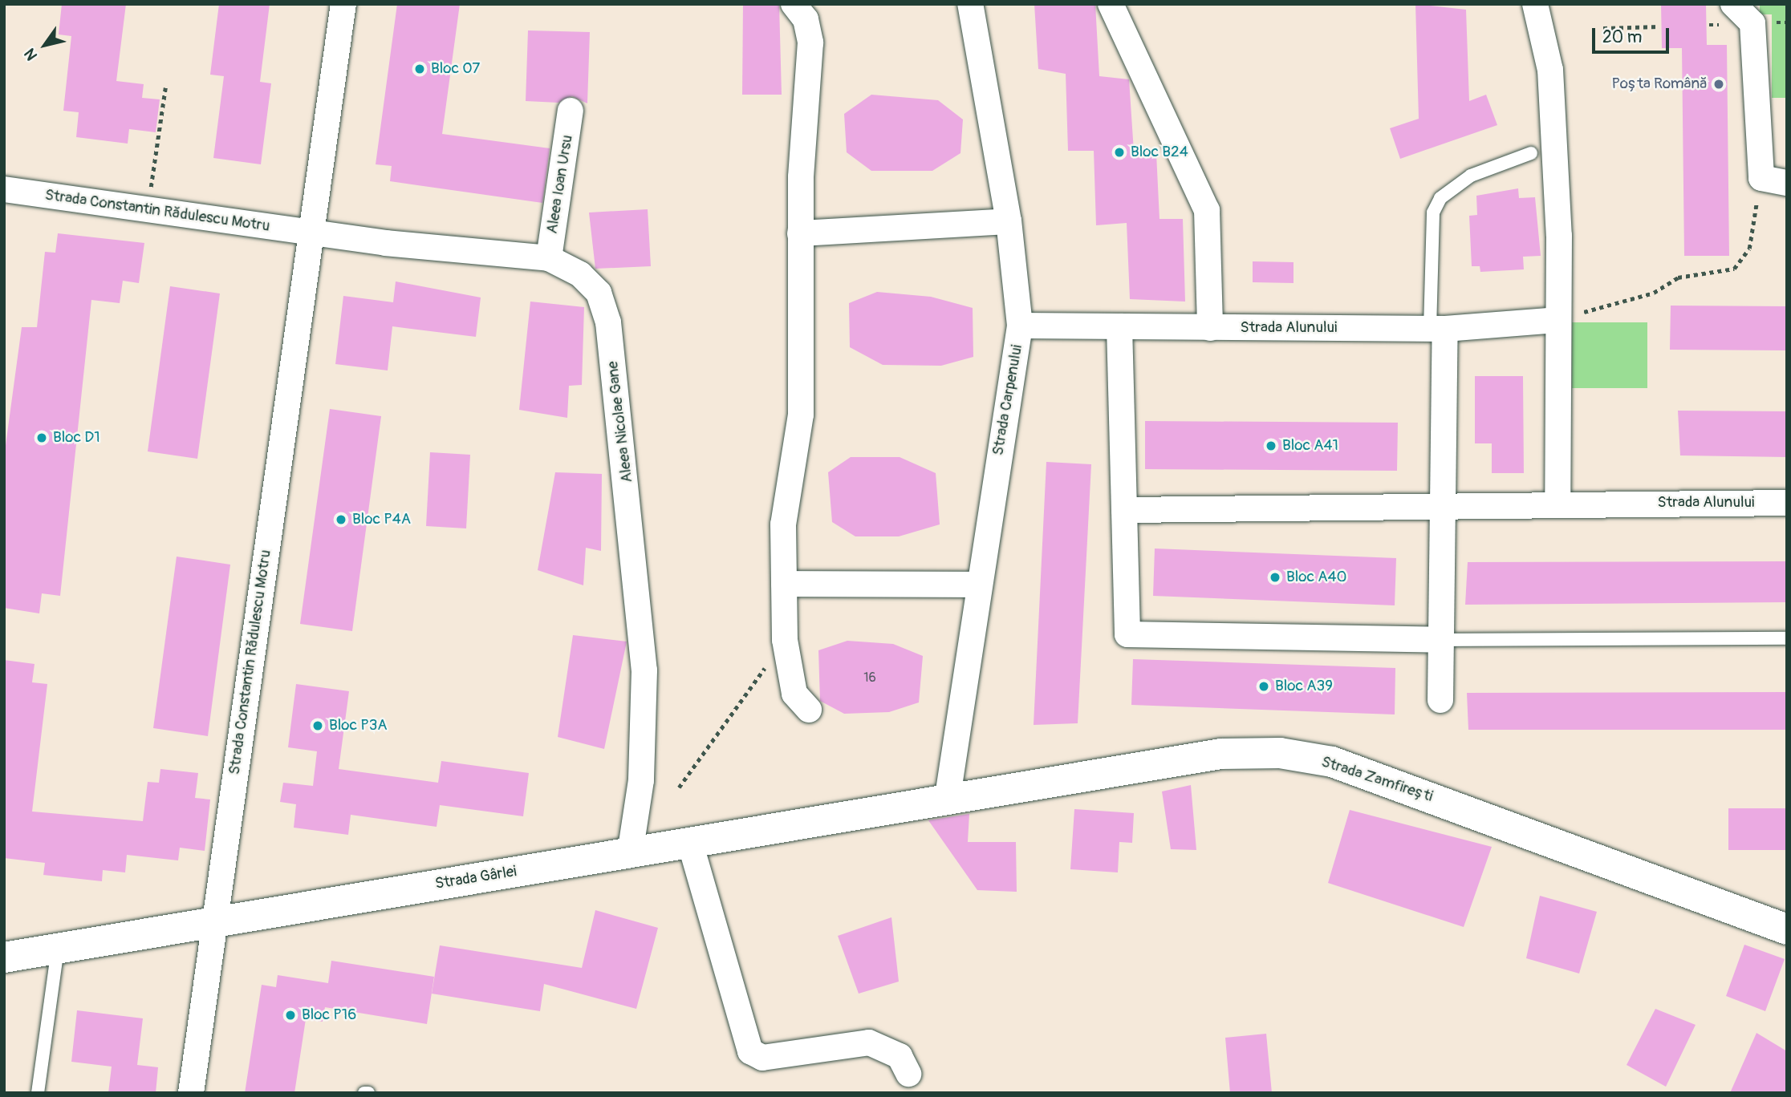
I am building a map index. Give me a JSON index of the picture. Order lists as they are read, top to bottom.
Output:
{
  "streets": {
    "street": [
      "Aleea Ioan Ursu",
      "Strada Constantin Rădulescu Motru",
      "Strada Alunului",
      "Strada Carpenului",
      "Aleea Nicolae Gane",
      "Strada Zamfirești",
      "Strada Gârlei"
    ]
  },
  "crossings": [
    ["Aleea Ioan Ursu", "Aleea Nicolae Gane"],
    ["Strada Constantin Rădulescu Motru", "Aleea Nicolae Gane"],
    ["Strada Constantin Rădulescu Motru", "Strada Gârlei"],
    ["Strada Alunului", "Strada Carpenului"],
    ["Strada Carpenului", "Strada Zamfirești"],
    ["Strada Carpenului", "Strada Gârlei"],
    ["Aleea Nicolae Gane", "Strada Gârlei"],
    ["Strada Zamfirești", "Strada Gârlei"]
  ],
  "places": [
    "Bloc O7",
    "Poșta Română",
    "Bloc B24",
    "Bloc D1",
    "Bloc A41",
    "Bloc P4A",
    "Bloc A40",
    "Bloc A39",
    "Bloc P3A",
    "Bloc P16"
  ],
  "house_numbers": ["16"],
  "scale_bar": "20 m",
  "north": "bottom left"
}
